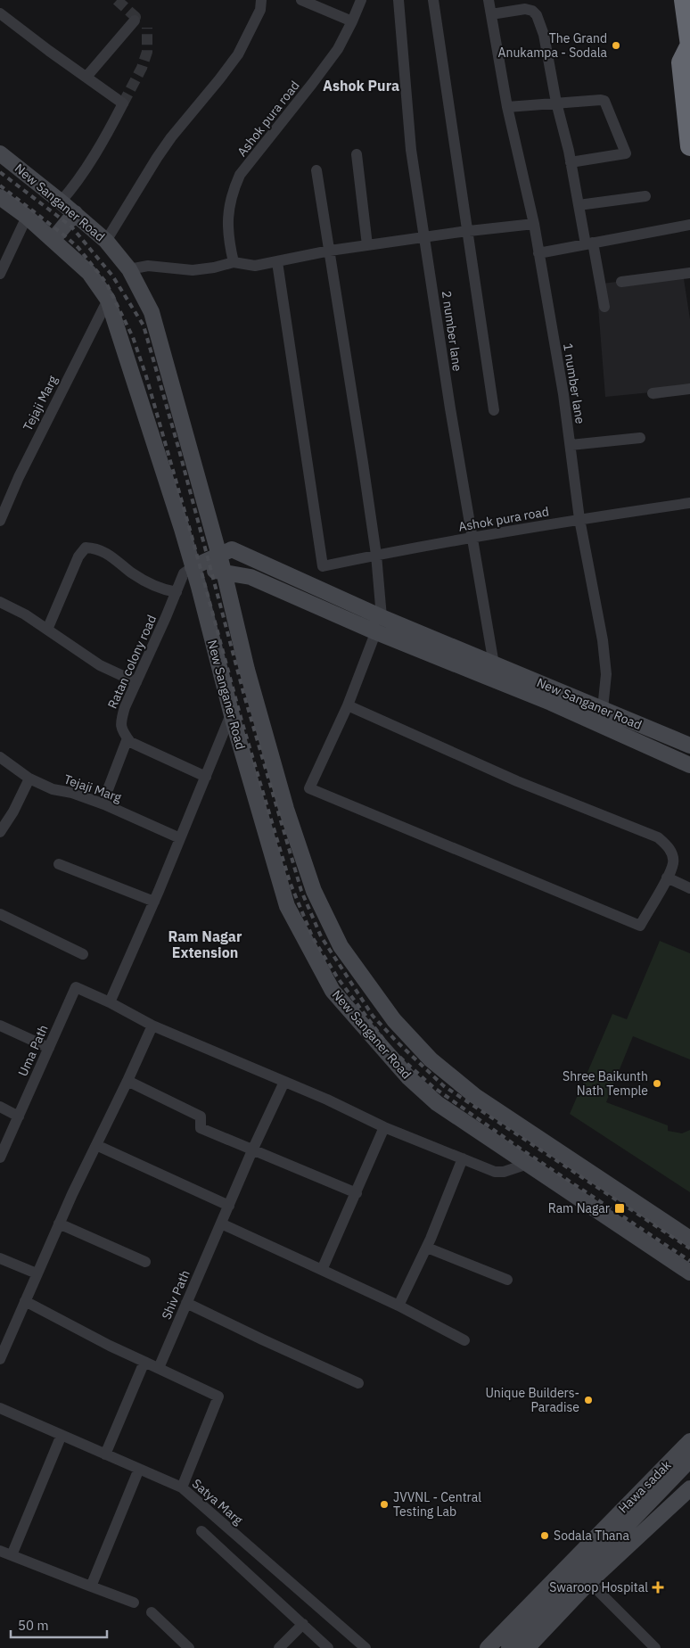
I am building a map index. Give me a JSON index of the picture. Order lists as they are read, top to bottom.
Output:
{
  "streets": {
    "main road": ["New Sanganer Road", "Hawa sadak"],
    "street": [
      "Ashok pura road",
      "2 number lane",
      "1 number lane",
      "Tejaji Marg",
      "Ratan colony road",
      "Uma Path",
      "Shiv Path",
      "Satya Marg"
    ]
  },
  "crossings": [
    ["Ashok pura road", "2 number lane"],
    ["Ashok pura road", "1 number lane"],
    ["New Sanganer Road", "2 number lane"],
    ["New Sanganer Road", "1 number lane"],
    ["New Sanganer Road", "Tejaji Marg"],
    ["New Sanganer Road", "Ratan colony road"]
  ],
  "districts": ["Ashok Pura", "Ram Nagar Extension"],
  "places": {
    "other": [
      "The Grand Anukampa - Sodala",
      "Shree Baikunth Nath Temple",
      "Unique Builders- Paradise",
      "JVVNL - Central Testing Lab",
      "Sodala Thana"
    ],
    "transit": ["Ram Nagar"],
    "health": ["Swaroop Hospital"]
  },
  "scale_bar": "50 m"
}
